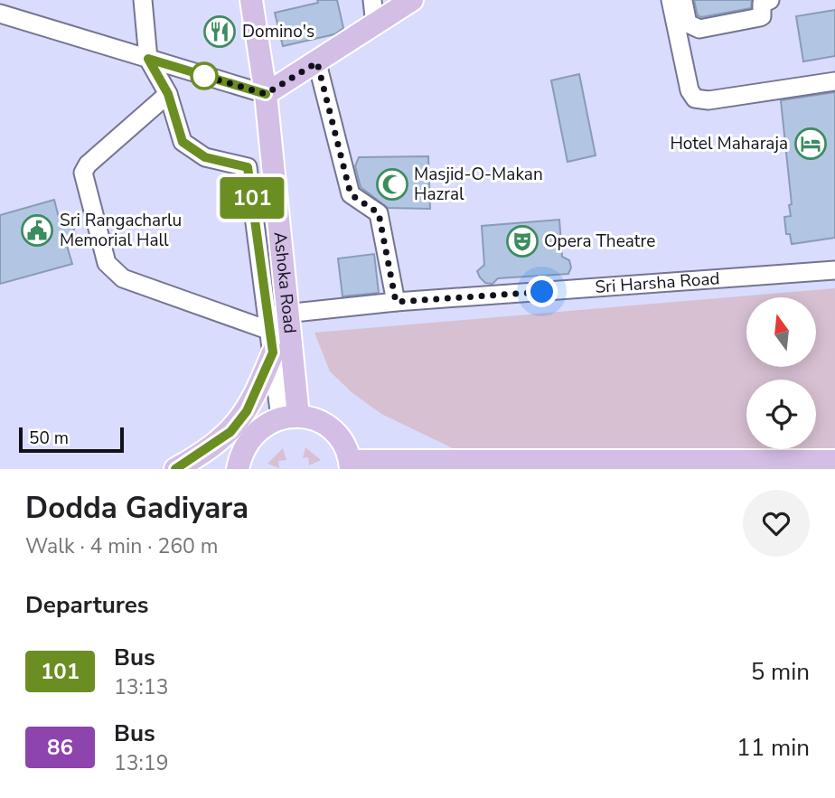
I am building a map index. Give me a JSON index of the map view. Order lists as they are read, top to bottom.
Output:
{
  "streets": {
    "main road": ["Ashoka Road"],
    "street": ["Sri Harsha Road"]
  },
  "crossings": [
    ["Ashoka Road", "Sri Harsha Road"]
  ],
  "places": {
    "restaurant": ["Domino's"],
    "hotel": ["Hotel Maharaja"],
    "mosque": ["Masjid-O-Makan Hazral"],
    "public building": ["Sri Rangacharlu Memorial Hall"],
    "theatre": ["Opera Theatre"]
  },
  "lines": ["bus line 101"],
  "scale_bar": "50 m",
  "north": "top",
  "page": {
    "on_map": "101",
    "scale": "50 m",
    "heading": [
      ["Dodda Gadiyara", "Walk · 4 min · 260 m"],
      "Departures"
    ],
    "list": [
      {
        "mark": "101",
        "name": "Bus",
        "note": "13:13",
        "value": "5 min"
      },
      {
        "mark": "86",
        "name": "Bus",
        "note": "13:19",
        "value": "11 min"
      }
    ]
  }
}
